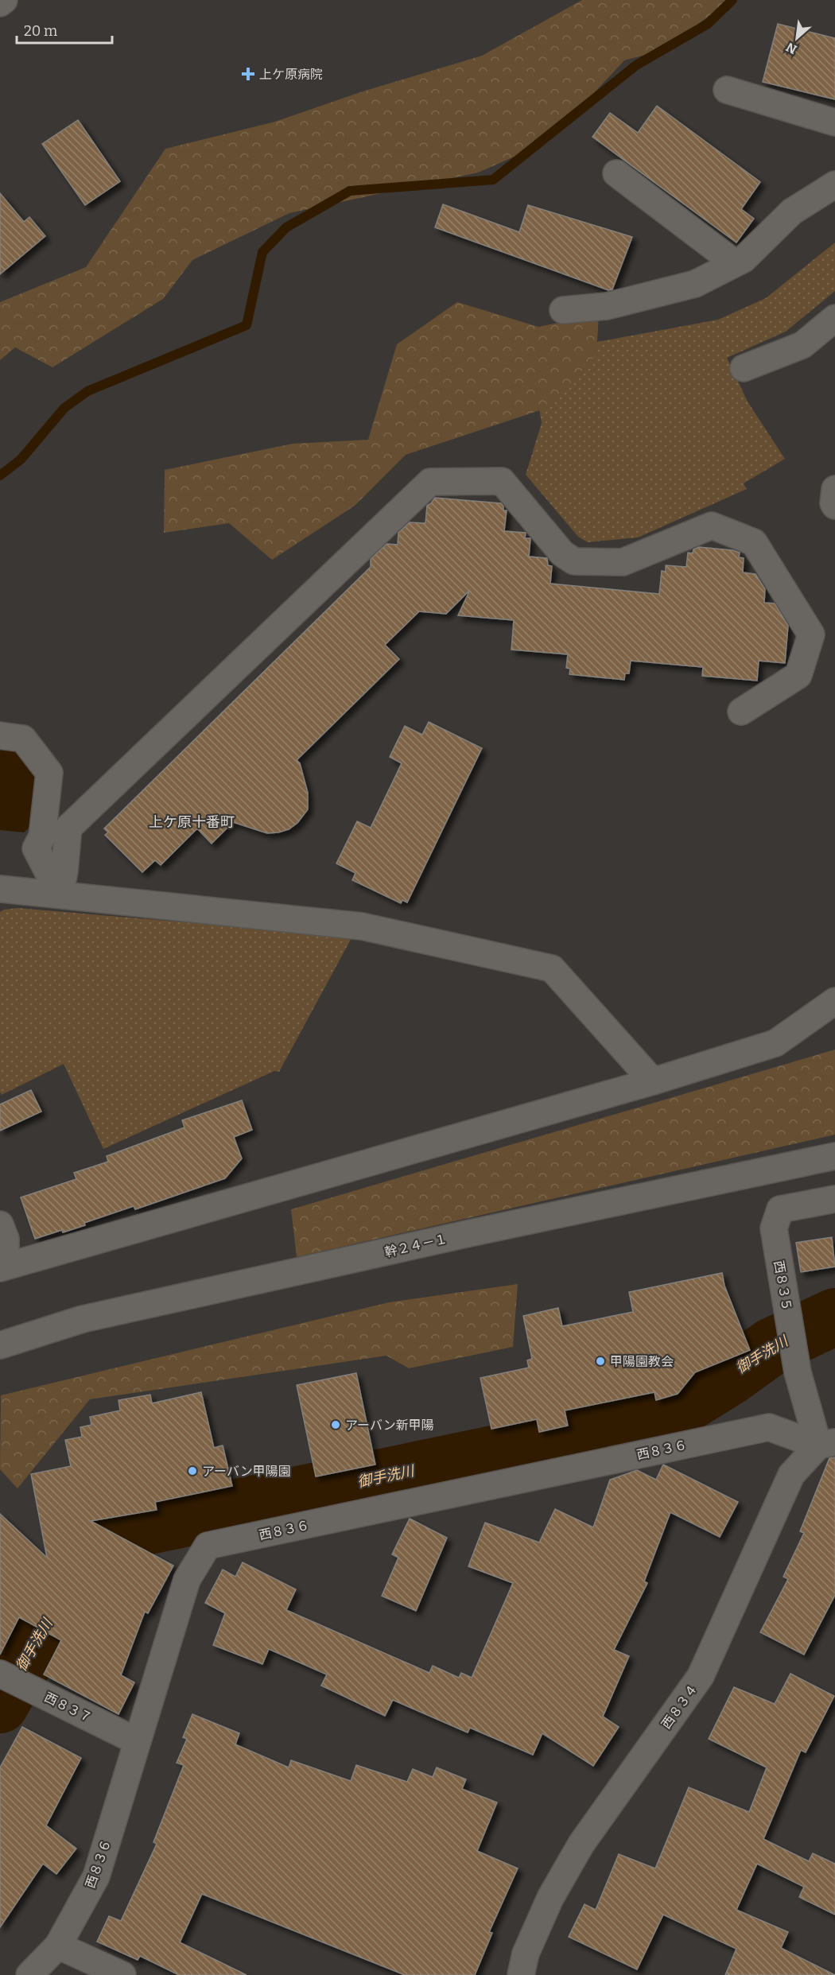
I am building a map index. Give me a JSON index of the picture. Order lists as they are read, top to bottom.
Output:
{
  "streets": {
    "street": [
      "幹２４－１",
      "西８３５",
      "西８３６",
      "西８３４",
      "西８３７"
    ]
  },
  "crossings": [
    ["西８３５", "西８３６"],
    ["西８３５", "西８３４"],
    ["西８３６", "西８３４"],
    ["西８３６", "西８３７"]
  ],
  "districts": ["上ケ原十番町"],
  "water": ["御手洗川"],
  "places": {
    "health": ["上ケ原病院"],
    "other": ["甲陽園教会", "アーバン新甲陽", "アーバン甲陽園"]
  },
  "scale_bar": "20 m",
  "north": "bottom left"
}
